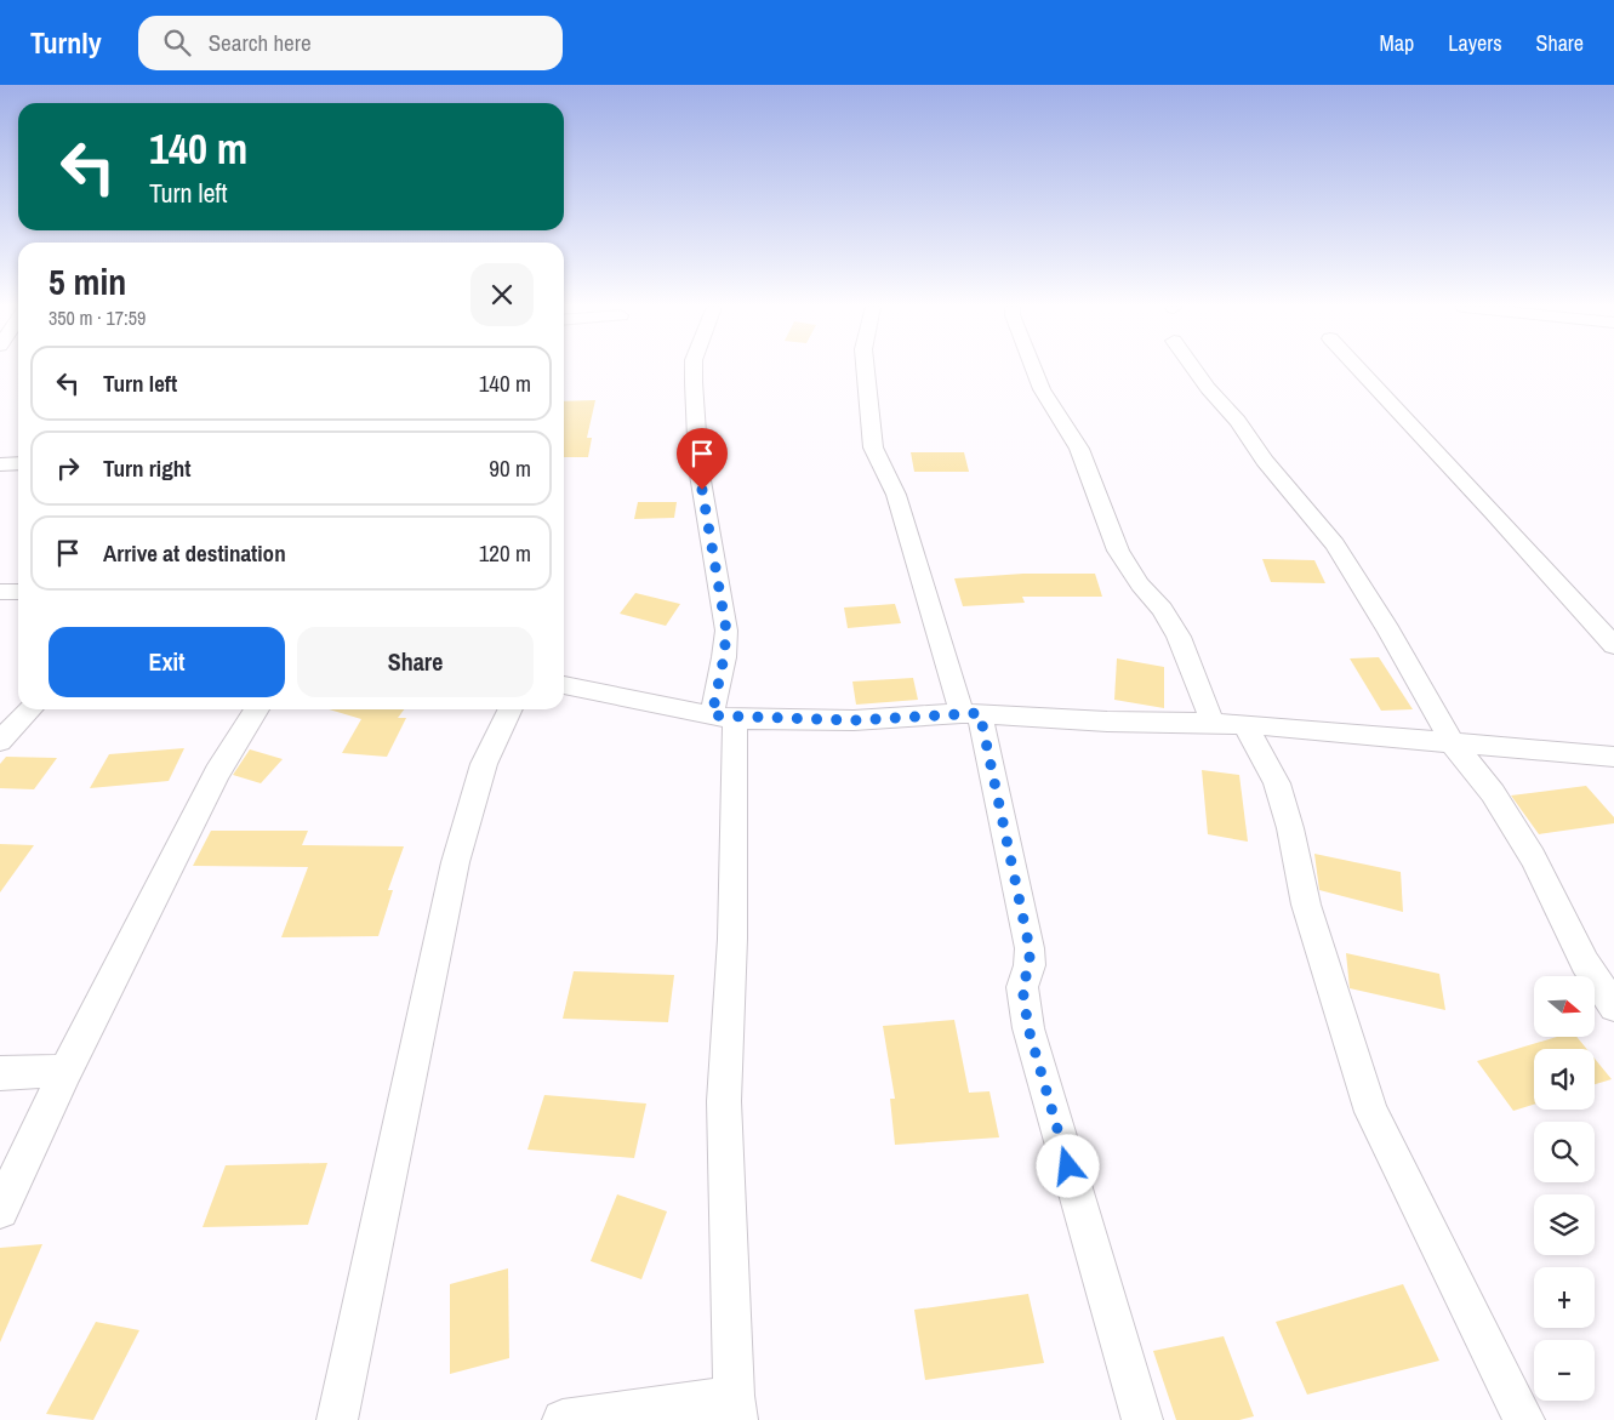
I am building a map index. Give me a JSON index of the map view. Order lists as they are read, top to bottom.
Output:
{
  "north": "right",
  "page": {
    "header": "Turnly",
    "search": "Search here",
    "nav": ["Map", "Layers", "Share"],
    "turn": ["140 m", "Turn left"],
    "heading": ["5 min", "350 m · 17:59"],
    "list": [
      {
        "name": "Turn left",
        "value": "140 m"
      },
      {
        "name": "Turn right",
        "value": "90 m"
      },
      {
        "name": "Arrive at destination",
        "value": "120 m"
      }
    ],
    "buttons": ["Exit", "Share"],
    "map_buttons": ["+", "−"]
  }
}
